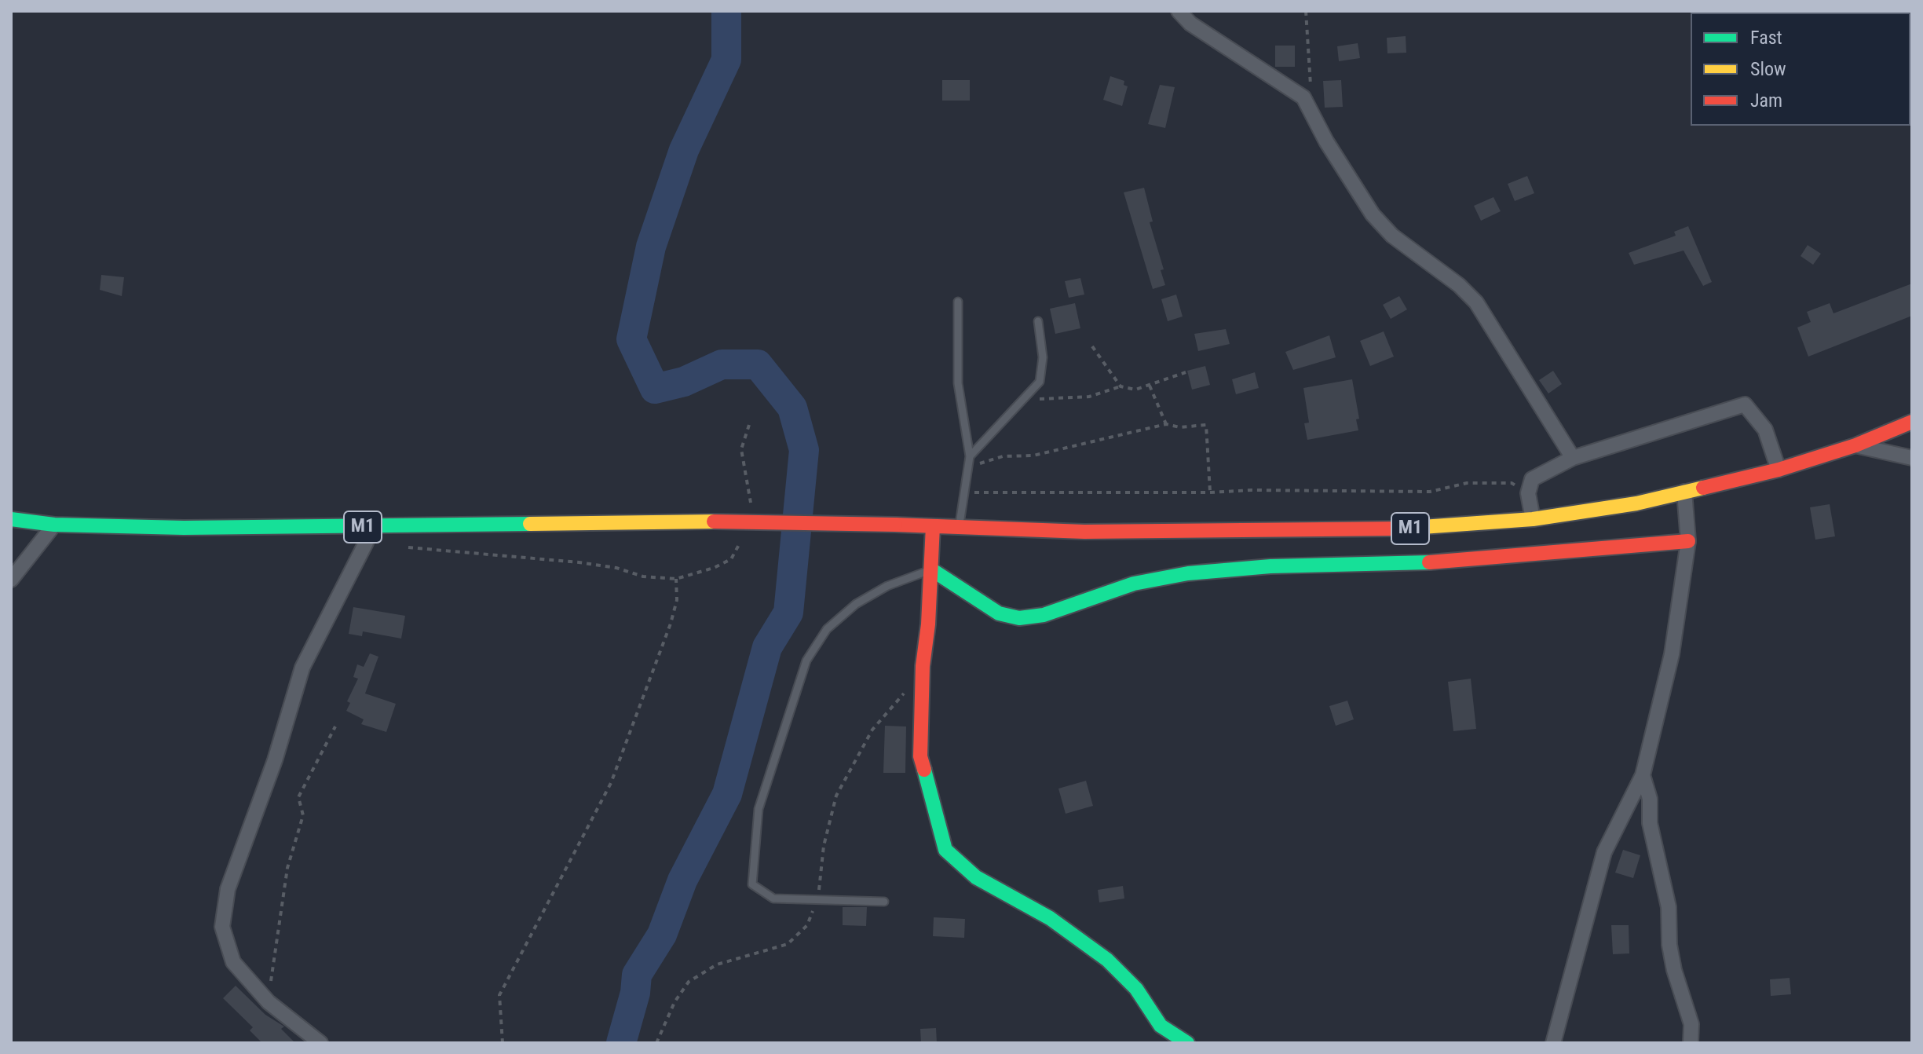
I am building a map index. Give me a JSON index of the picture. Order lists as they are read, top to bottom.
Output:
{
  "streets": {
    "main road": ["M1"]
  },
  "legend": ["Fast", "Slow", "Jam"]
}
